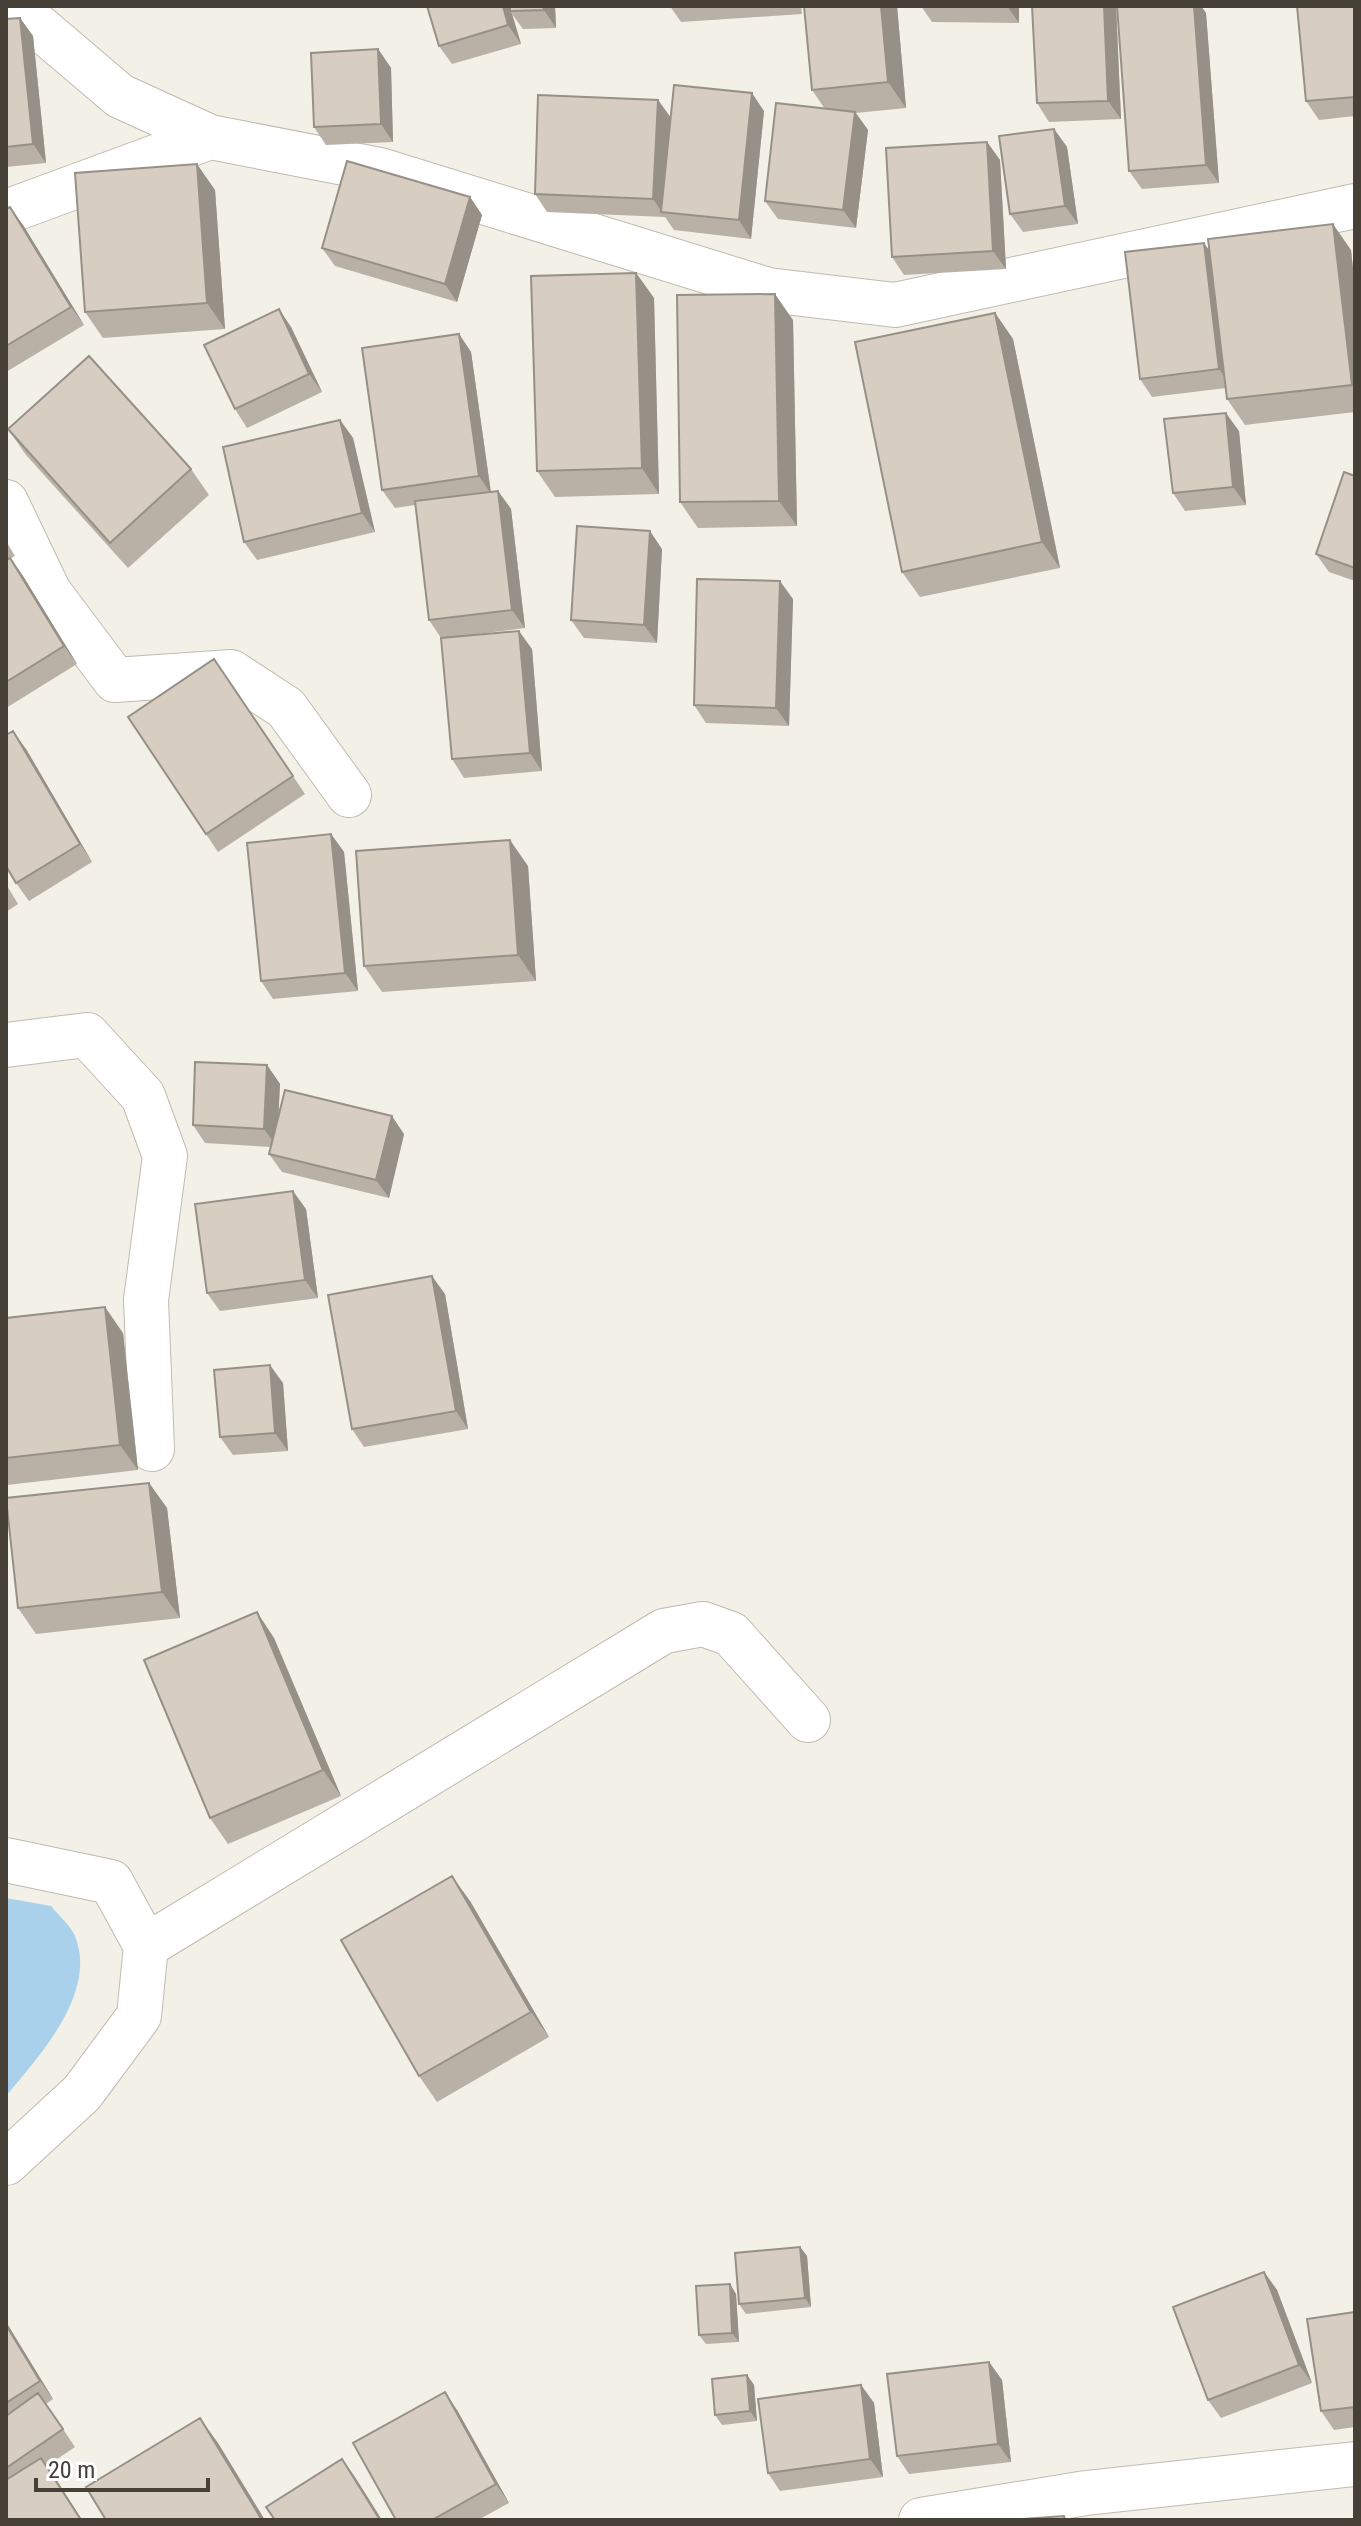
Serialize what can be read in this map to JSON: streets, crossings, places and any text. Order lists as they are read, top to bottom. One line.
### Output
{"scale_bar":"20 m"}
